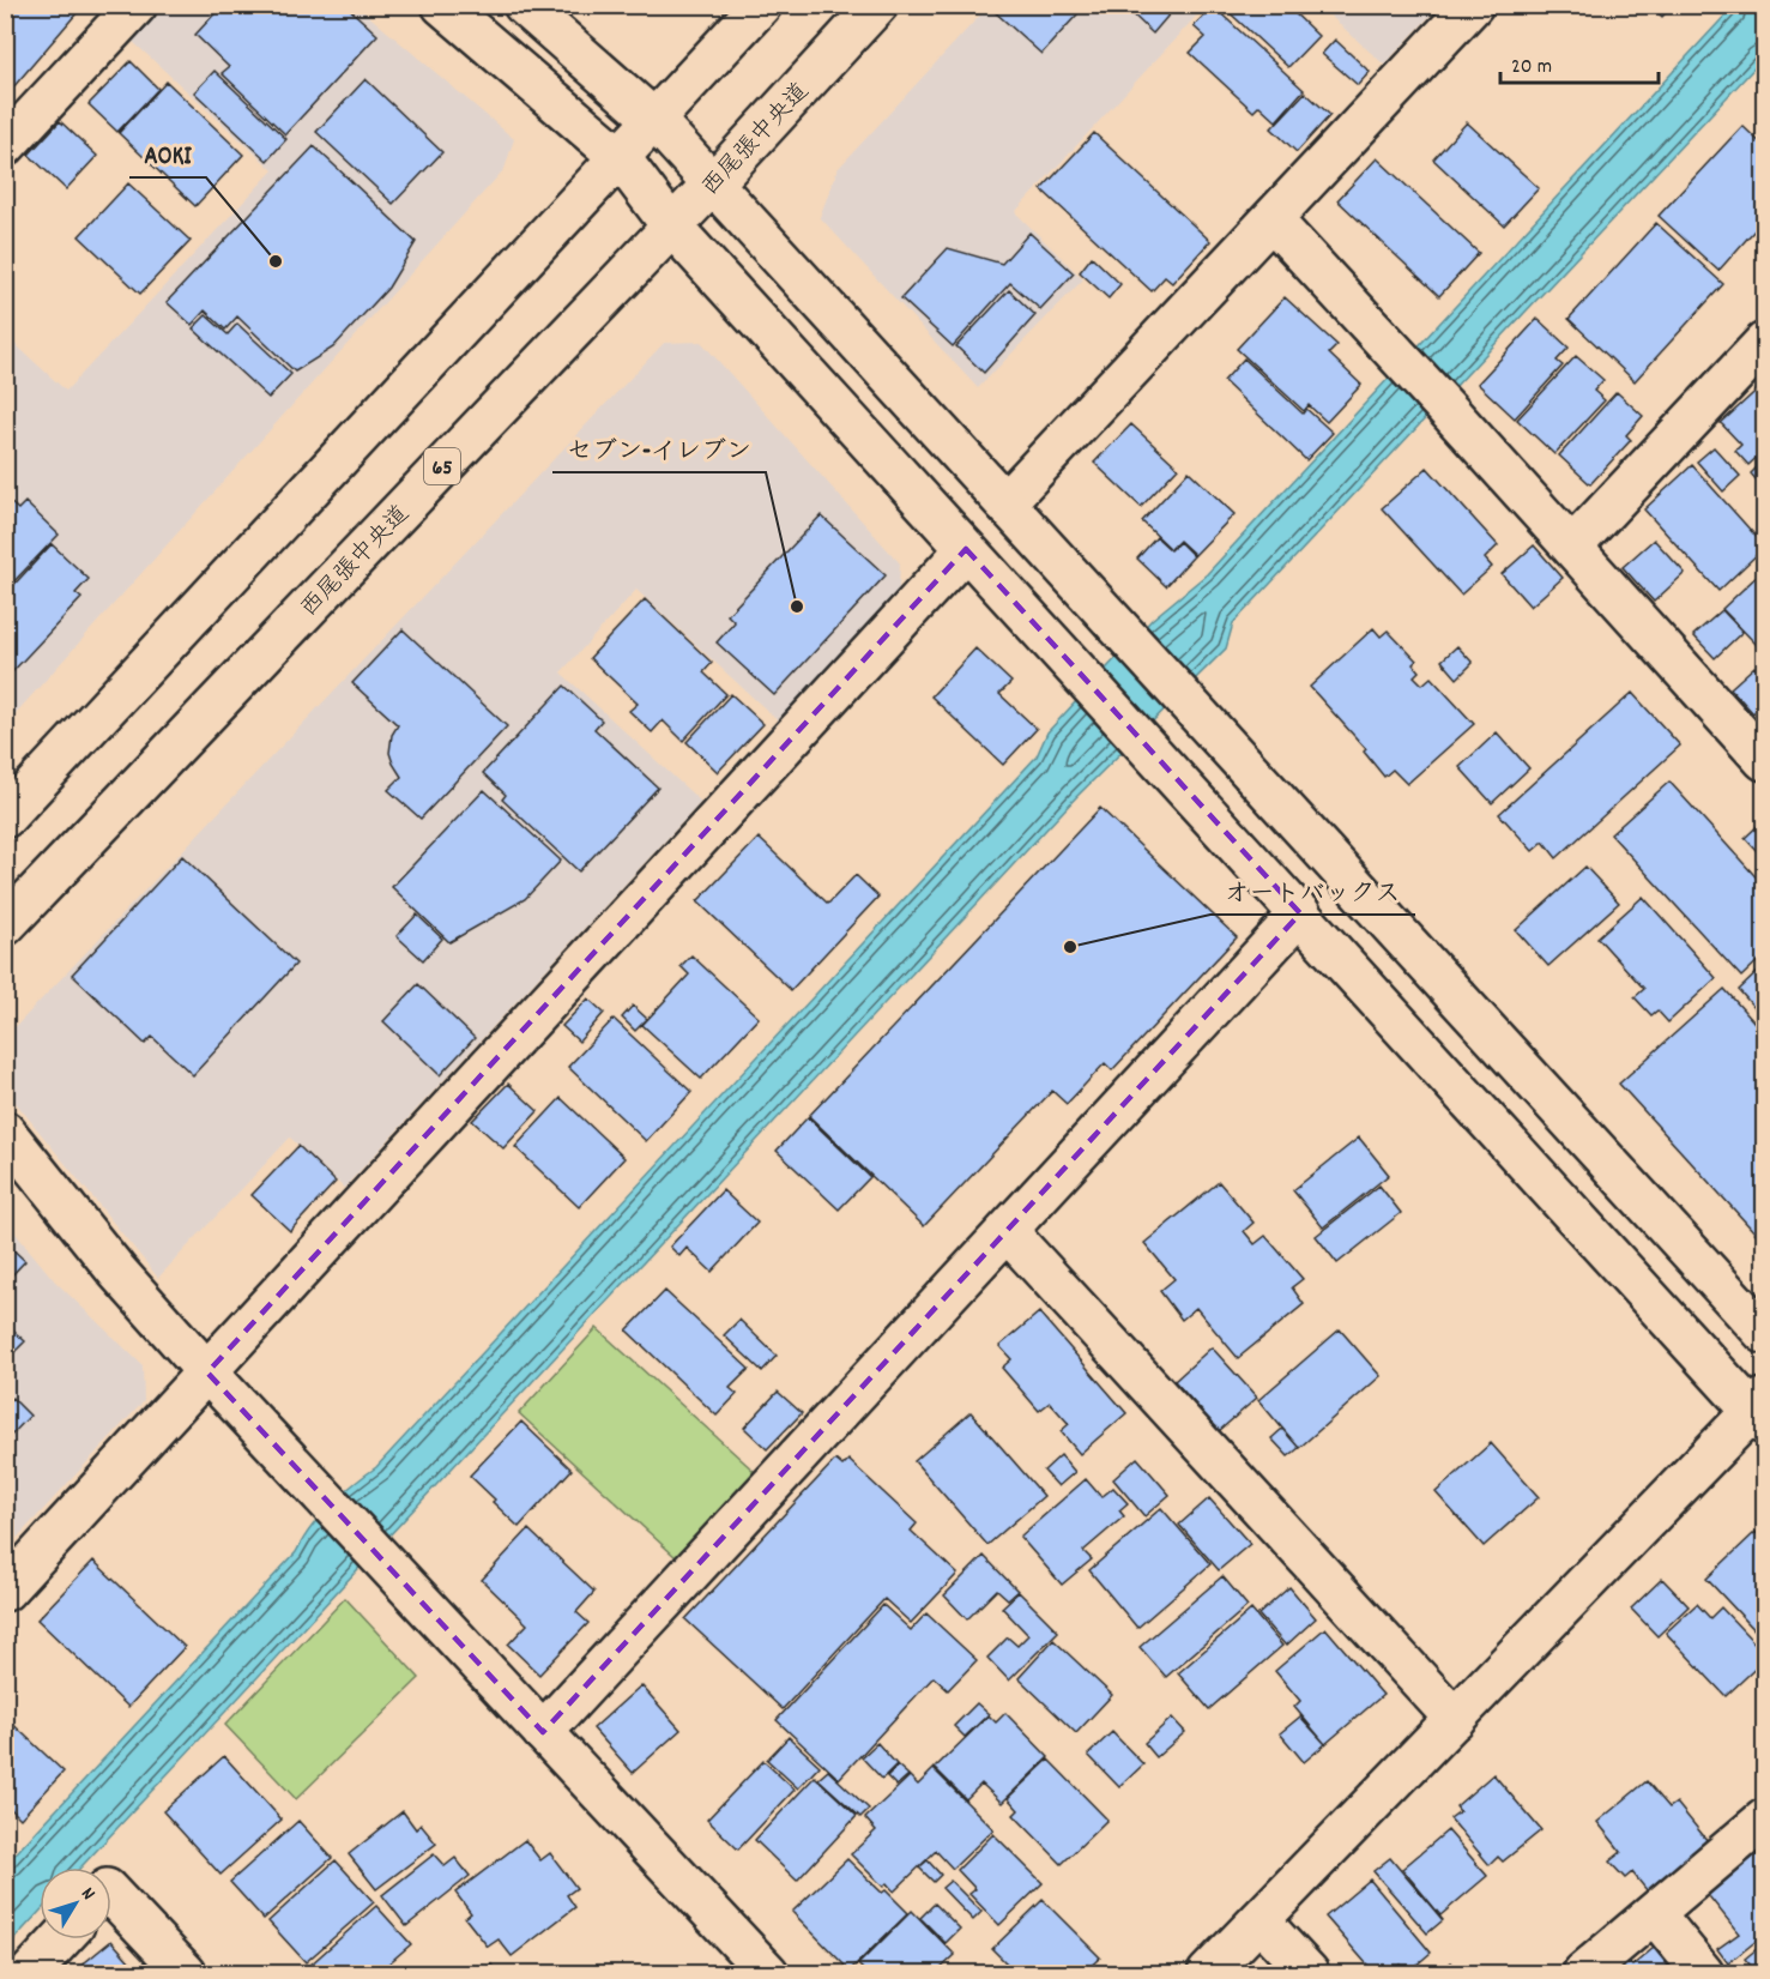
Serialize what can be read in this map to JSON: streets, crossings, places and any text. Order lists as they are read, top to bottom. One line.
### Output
{"streets":{"street":["西尾張中央道","65"]},"places":["AOKI","セブン-イレブン","オートバックス"],"scale_bar":"20 m","north":"top right"}
